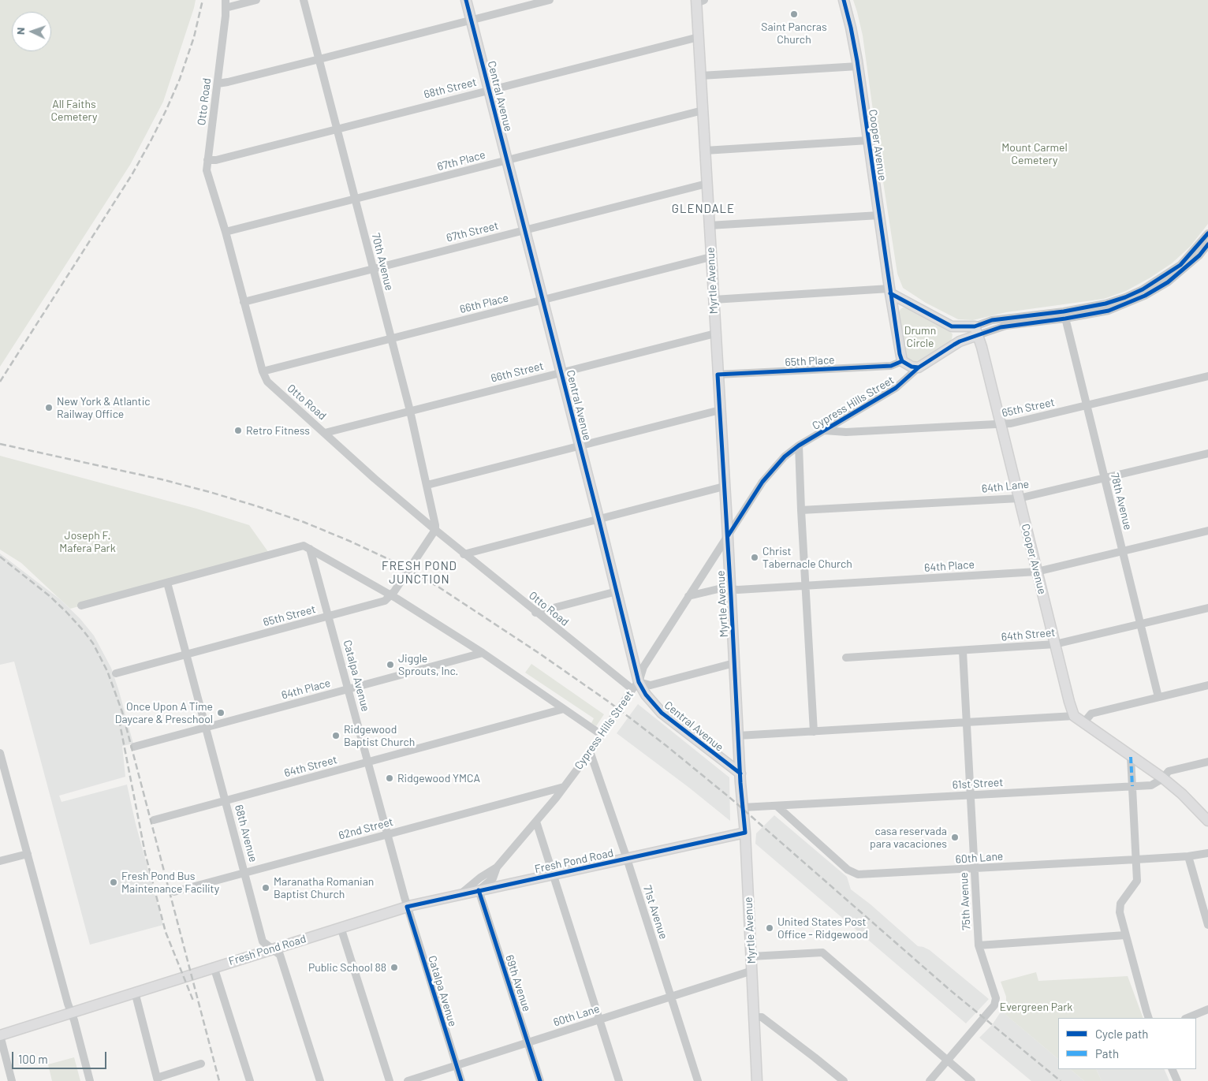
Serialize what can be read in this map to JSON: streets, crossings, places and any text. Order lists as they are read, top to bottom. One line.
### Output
{"streets":{"main road":["Central Avenue","Cooper Avenue","Myrtle Avenue","Cypress Hills Street","Fresh Pond Road"],"street":["68th Street","Otto Road","67th Place","67th Street","70th Avenue","66th Place","65th Place","66th Street","65th Street","64th Lane","78th Avenue","64th Place","64th Street","Catalpa Avenue","61st Street","62nd Street","68th Avenue","60th Lane","75th Avenue","71st Avenue","69th Avenue"]},"crossings":[["68th Street","Central Avenue"],["68th Street","Otto Road"],["68th Street","70th Avenue"],["68th Street","Myrtle Avenue"],["Central Avenue","Otto Road"],["Central Avenue","67th Place"],["Central Avenue","67th Street"],["Central Avenue","Myrtle Avenue"],["Central Avenue","66th Place"],["Central Avenue","66th Street"],["Central Avenue","Cypress Hills Street"],["Otto Road","67th Place"],["Otto Road","67th Street"],["Otto Road","70th Avenue"],["Otto Road","66th Place"],["Otto Road","66th Street"],["Otto Road","Cypress Hills Street"],["Otto Road","65th Street"],["Cooper Avenue","65th Place"],["Cooper Avenue","Cypress Hills Street"],["Cooper Avenue","65th Street"],["Cooper Avenue","64th Lane"],["Cooper Avenue","64th Place"],["Cooper Avenue","64th Street"],["67th Place","70th Avenue"],["67th Place","Myrtle Avenue"],["67th Street","70th Avenue"],["67th Street","Myrtle Avenue"],["70th Avenue","66th Place"],["70th Avenue","66th Street"],["70th Avenue","65th Street"],["Myrtle Avenue","66th Place"],["Myrtle Avenue","65th Place"],["Myrtle Avenue","66th Street"],["Myrtle Avenue","Cypress Hills Street"],["Myrtle Avenue","64th Place"],["Myrtle Avenue","61st Street"],["Myrtle Avenue","60th Lane"],["Myrtle Avenue","Fresh Pond Road"],["Cypress Hills Street","65th Street"],["Cypress Hills Street","78th Avenue"],["Cypress Hills Street","64th Place"],["Cypress Hills Street","62nd Street"],["Cypress Hills Street","Fresh Pond Road"],["Cypress Hills Street","71st Avenue"],["Cypress Hills Street","69th Avenue"],["65th Street","78th Avenue"],["65th Street","Catalpa Avenue"],["65th Street","68th Avenue"],["64th Lane","78th Avenue"],["78th Avenue","64th Place"],["78th Avenue","64th Street"],["64th Place","Catalpa Avenue"],["64th Place","68th Avenue"],["64th Street","Catalpa Avenue"],["64th Street","68th Avenue"],["64th Street","75th Avenue"],["Catalpa Avenue","62nd Street"],["Catalpa Avenue","60th Lane"],["Catalpa Avenue","Fresh Pond Road"],["61st Street","60th Lane"],["61st Street","75th Avenue"],["62nd Street","68th Avenue"],["68th Avenue","Fresh Pond Road"],["60th Lane","75th Avenue"],["60th Lane","71st Avenue"],["60th Lane","69th Avenue"],["Fresh Pond Road","71st Avenue"],["Fresh Pond Road","69th Avenue"]],"districts":["GLENDALE","FRESH POND JUNCTION"],"parks":["All Faiths Cemetery","Mount Carmel Cemetery","Drumn Circle","Joseph F. Mafera Park","Evergreen Park"],"places":["Saint Pancras Church","New York & Atlantic Railway Office","Retro Fitness","Christ Tabernacle Church","Jiggle Sprouts, Inc.","Once Upon A Time Daycare & Preschool","Ridgewood Baptist Church","Ridgewood YMCA","casa reservada para vacaciones","Fresh Pond Bus Maintenance Facility","Maranatha Romanian Baptist Church","United States Post Office - Ridgewood","Public School 88"],"legend":["Cycle path","Path"],"scale_bar":"100 m","north":"left"}
